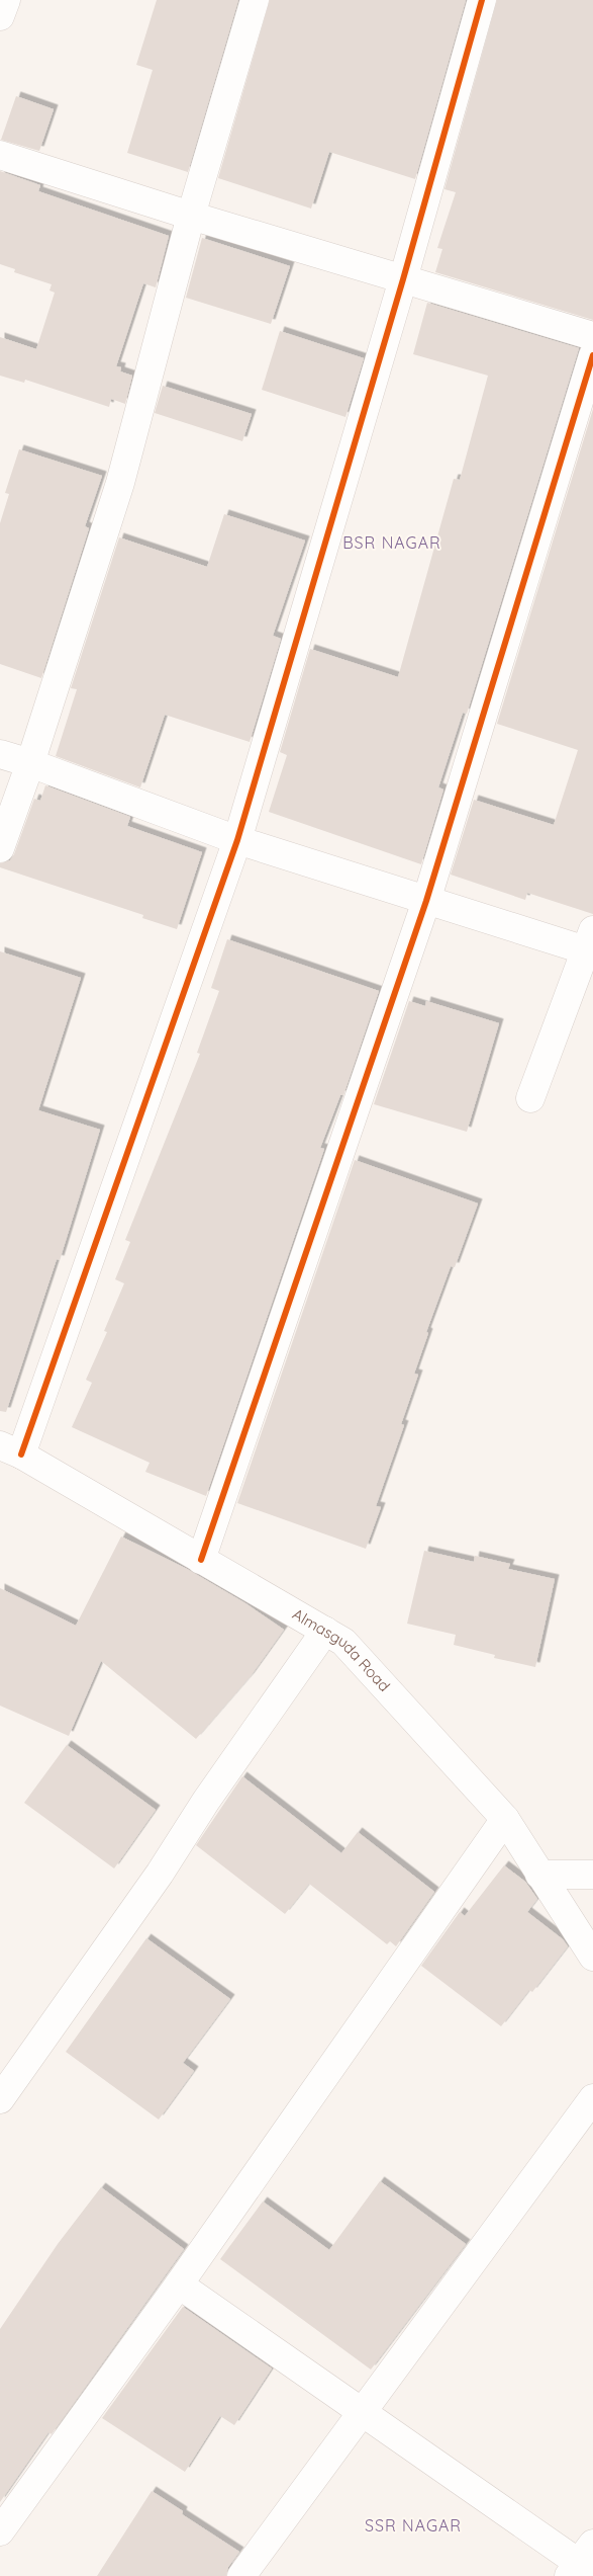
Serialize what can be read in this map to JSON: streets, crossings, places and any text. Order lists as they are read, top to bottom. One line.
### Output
{"streets":{"street":["Almasguda Road"]},"districts":["BSR NAGAR","SSR NAGAR"]}
